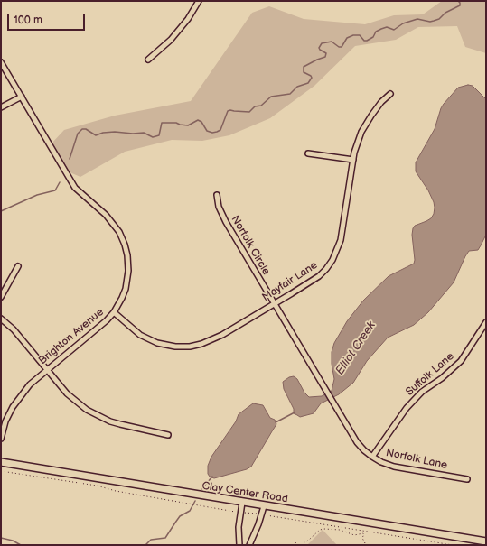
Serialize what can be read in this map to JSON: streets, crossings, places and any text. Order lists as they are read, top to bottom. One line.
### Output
{"streets":{"street":["Norfolk Circle","Mayfair Lane","Brighton Avenue","Suffolk Lane","Norfolk Lane","Clay Center Road"]},"crossings":[["Norfolk Circle","Mayfair Lane"],["Norfolk Circle","Norfolk Lane"],["Mayfair Lane","Brighton Avenue"],["Mayfair Lane","Norfolk Lane"],["Suffolk Lane","Norfolk Lane"]],"water":["Elliot Creek"],"scale_bar":"100 m"}
